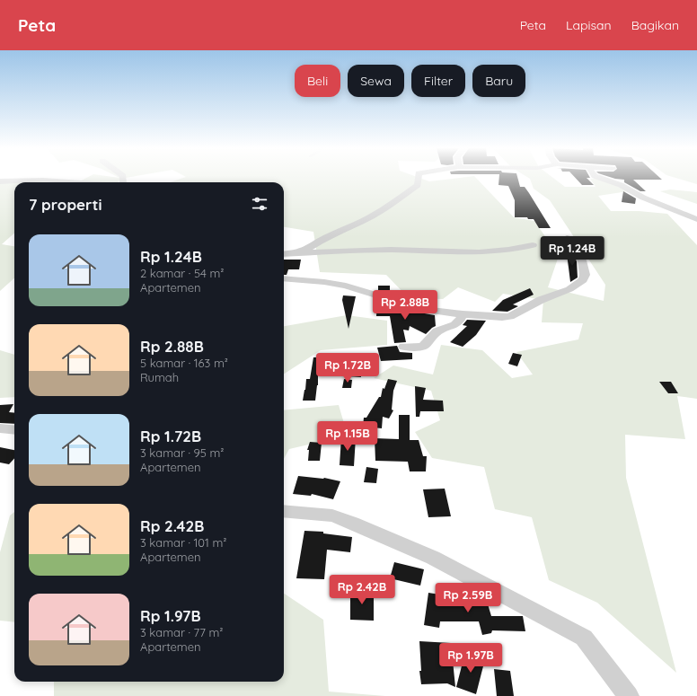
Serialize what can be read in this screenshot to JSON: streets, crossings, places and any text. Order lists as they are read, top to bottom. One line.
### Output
{"page":{"header":"Peta","nav":["Peta","Lapisan","Bagikan"],"chip":["Beli","Sewa","Filter","Baru"],"heading":"7 properti","list":[{"name":"Rp 1.24B","note":"2 kamar · 54 m² · Apartemen"},{"name":"Rp 2.88B","note":"5 kamar · 163 m² · Rumah"},{"name":"Rp 1.72B","note":"3 kamar · 95 m² · Apartemen"},{"name":"Rp 2.42B","note":"3 kamar · 101 m² · Apartemen"},{"name":"Rp 1.97B","note":"3 kamar · 77 m² · Apartemen"}],"price":["Rp 1.24B","Rp 2.88B","Rp 1.72B","Rp 1.15B","Rp 2.42B","Rp 2.59B","Rp 1.97B"]}}
